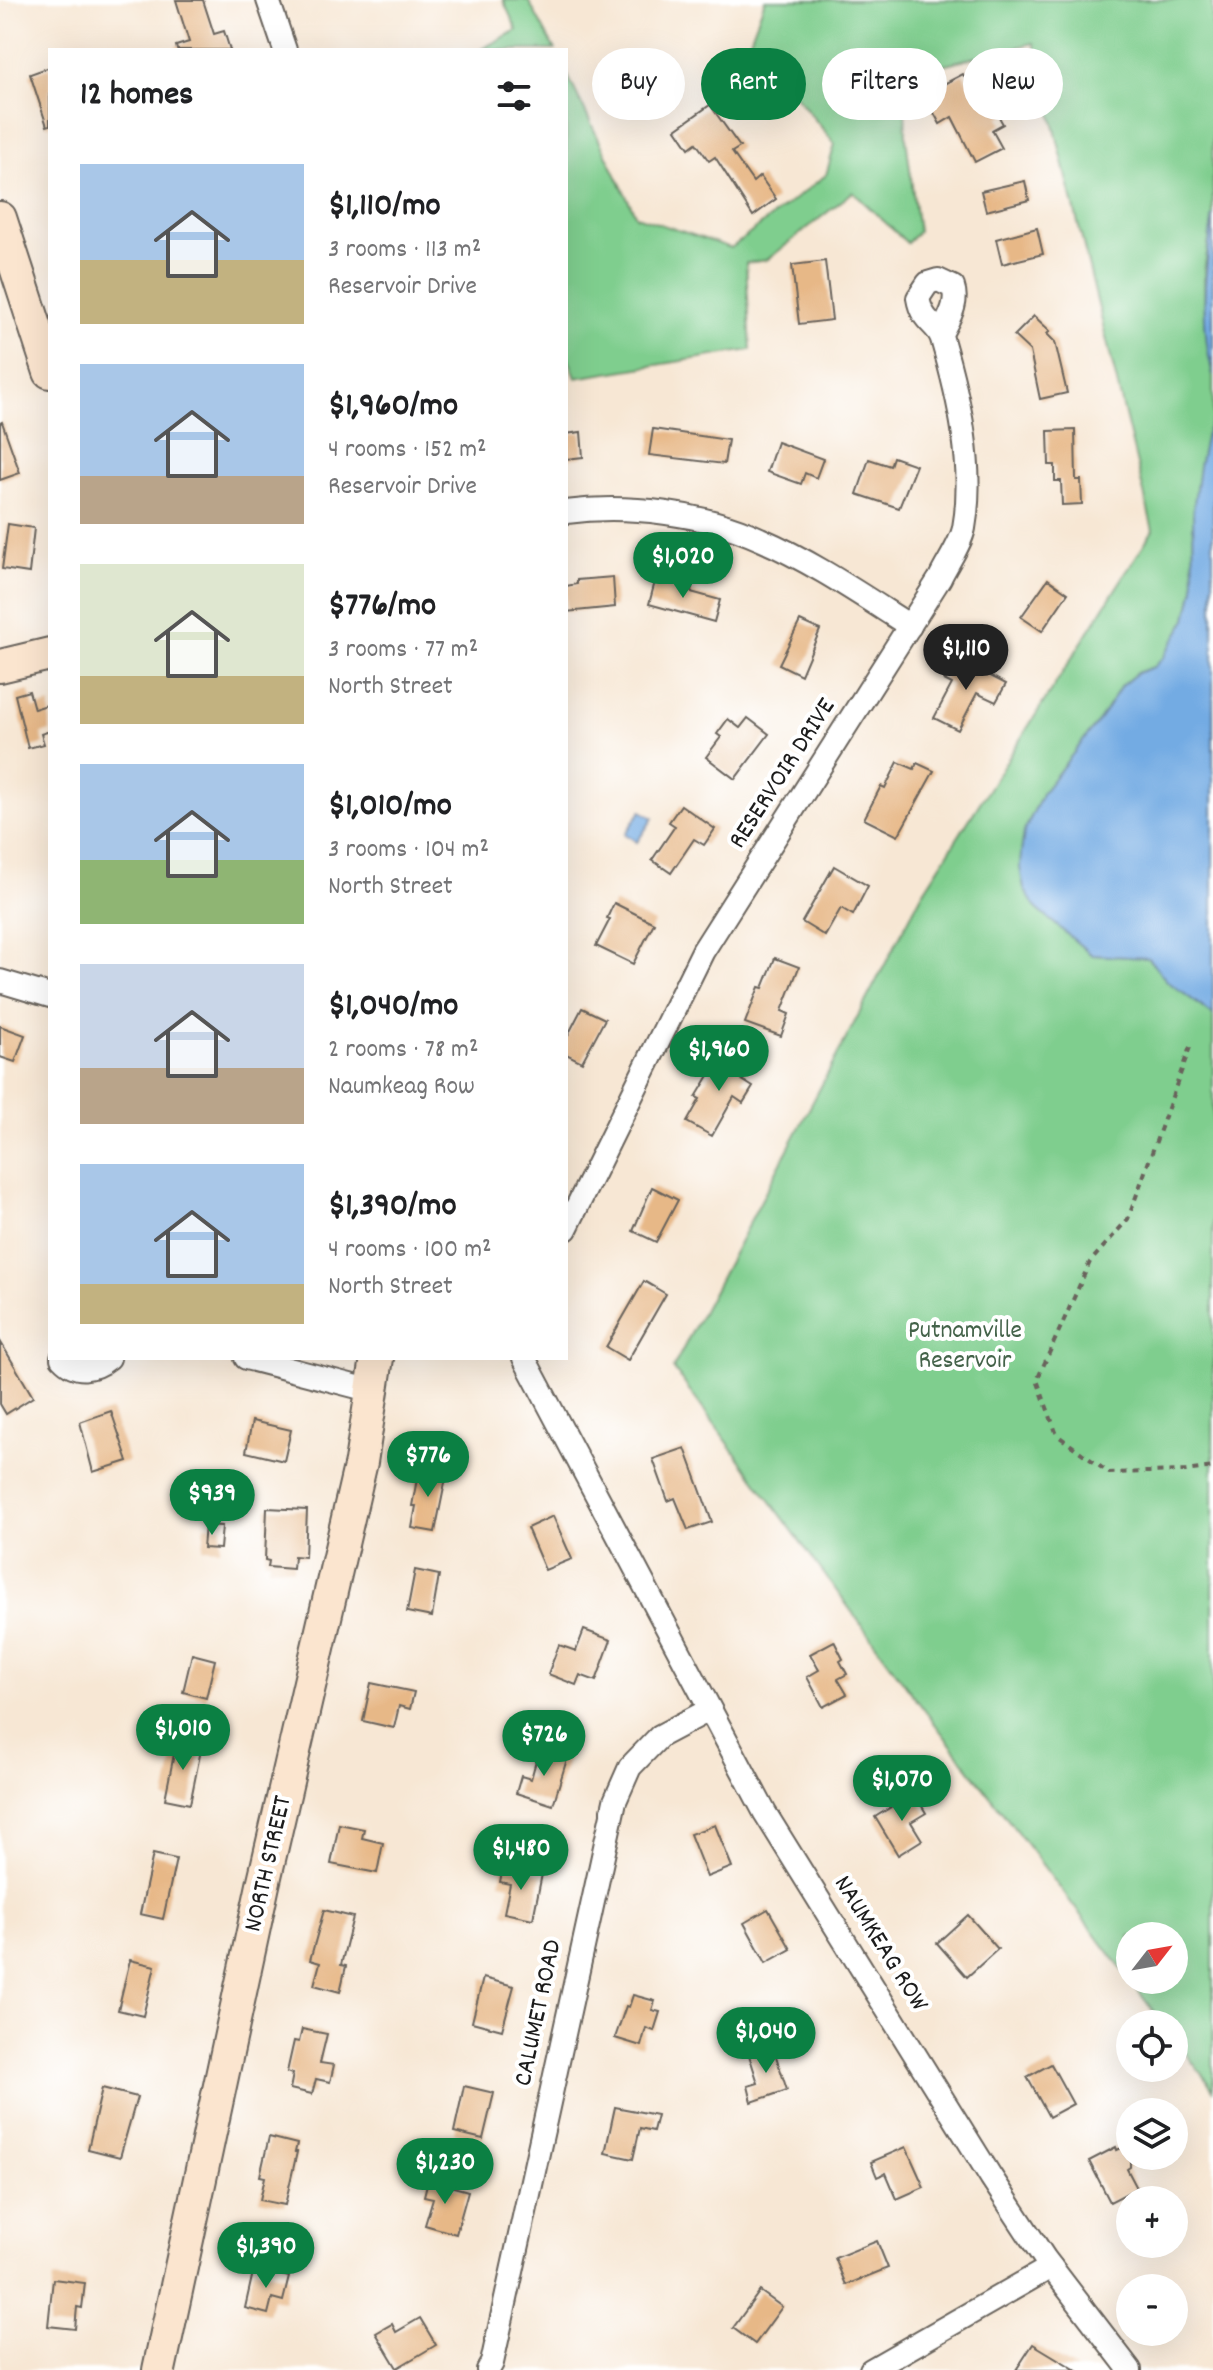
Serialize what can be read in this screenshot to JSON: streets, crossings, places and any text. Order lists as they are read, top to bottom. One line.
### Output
{"streets":{"street":["RESERVOIR DRIVE","NORTH STREET","NAUMKEAG ROW","CALUMET ROAD"]},"crossings":[["NAUMKEAG ROW","CALUMET ROAD"]],"parks":["Putnamville Reservoir"],"north":"top right","page":{"chip":["Buy","Rent","Filters","New"],"heading":"12 homes","list":[{"name":"$1,110/mo","note":"3 rooms · 113 m² · Reservoir Drive"},{"name":"$1,960/mo","note":"4 rooms · 152 m² · Reservoir Drive"},{"name":"$776/mo","note":"3 rooms · 77 m² · North Street"},{"name":"$1,010/mo","note":"3 rooms · 104 m² · North Street"},{"name":"$1,040/mo","note":"2 rooms · 78 m² · Naumkeag Row"},{"name":"$1,390/mo","note":"4 rooms · 100 m² · North Street"}],"price":["$1,020","$1,110","$1,960","$776","$939","$1,010","$726","$1,070","$1,480","$1,040","$1,230","$1,390"],"map_buttons":["+","−"]}}
